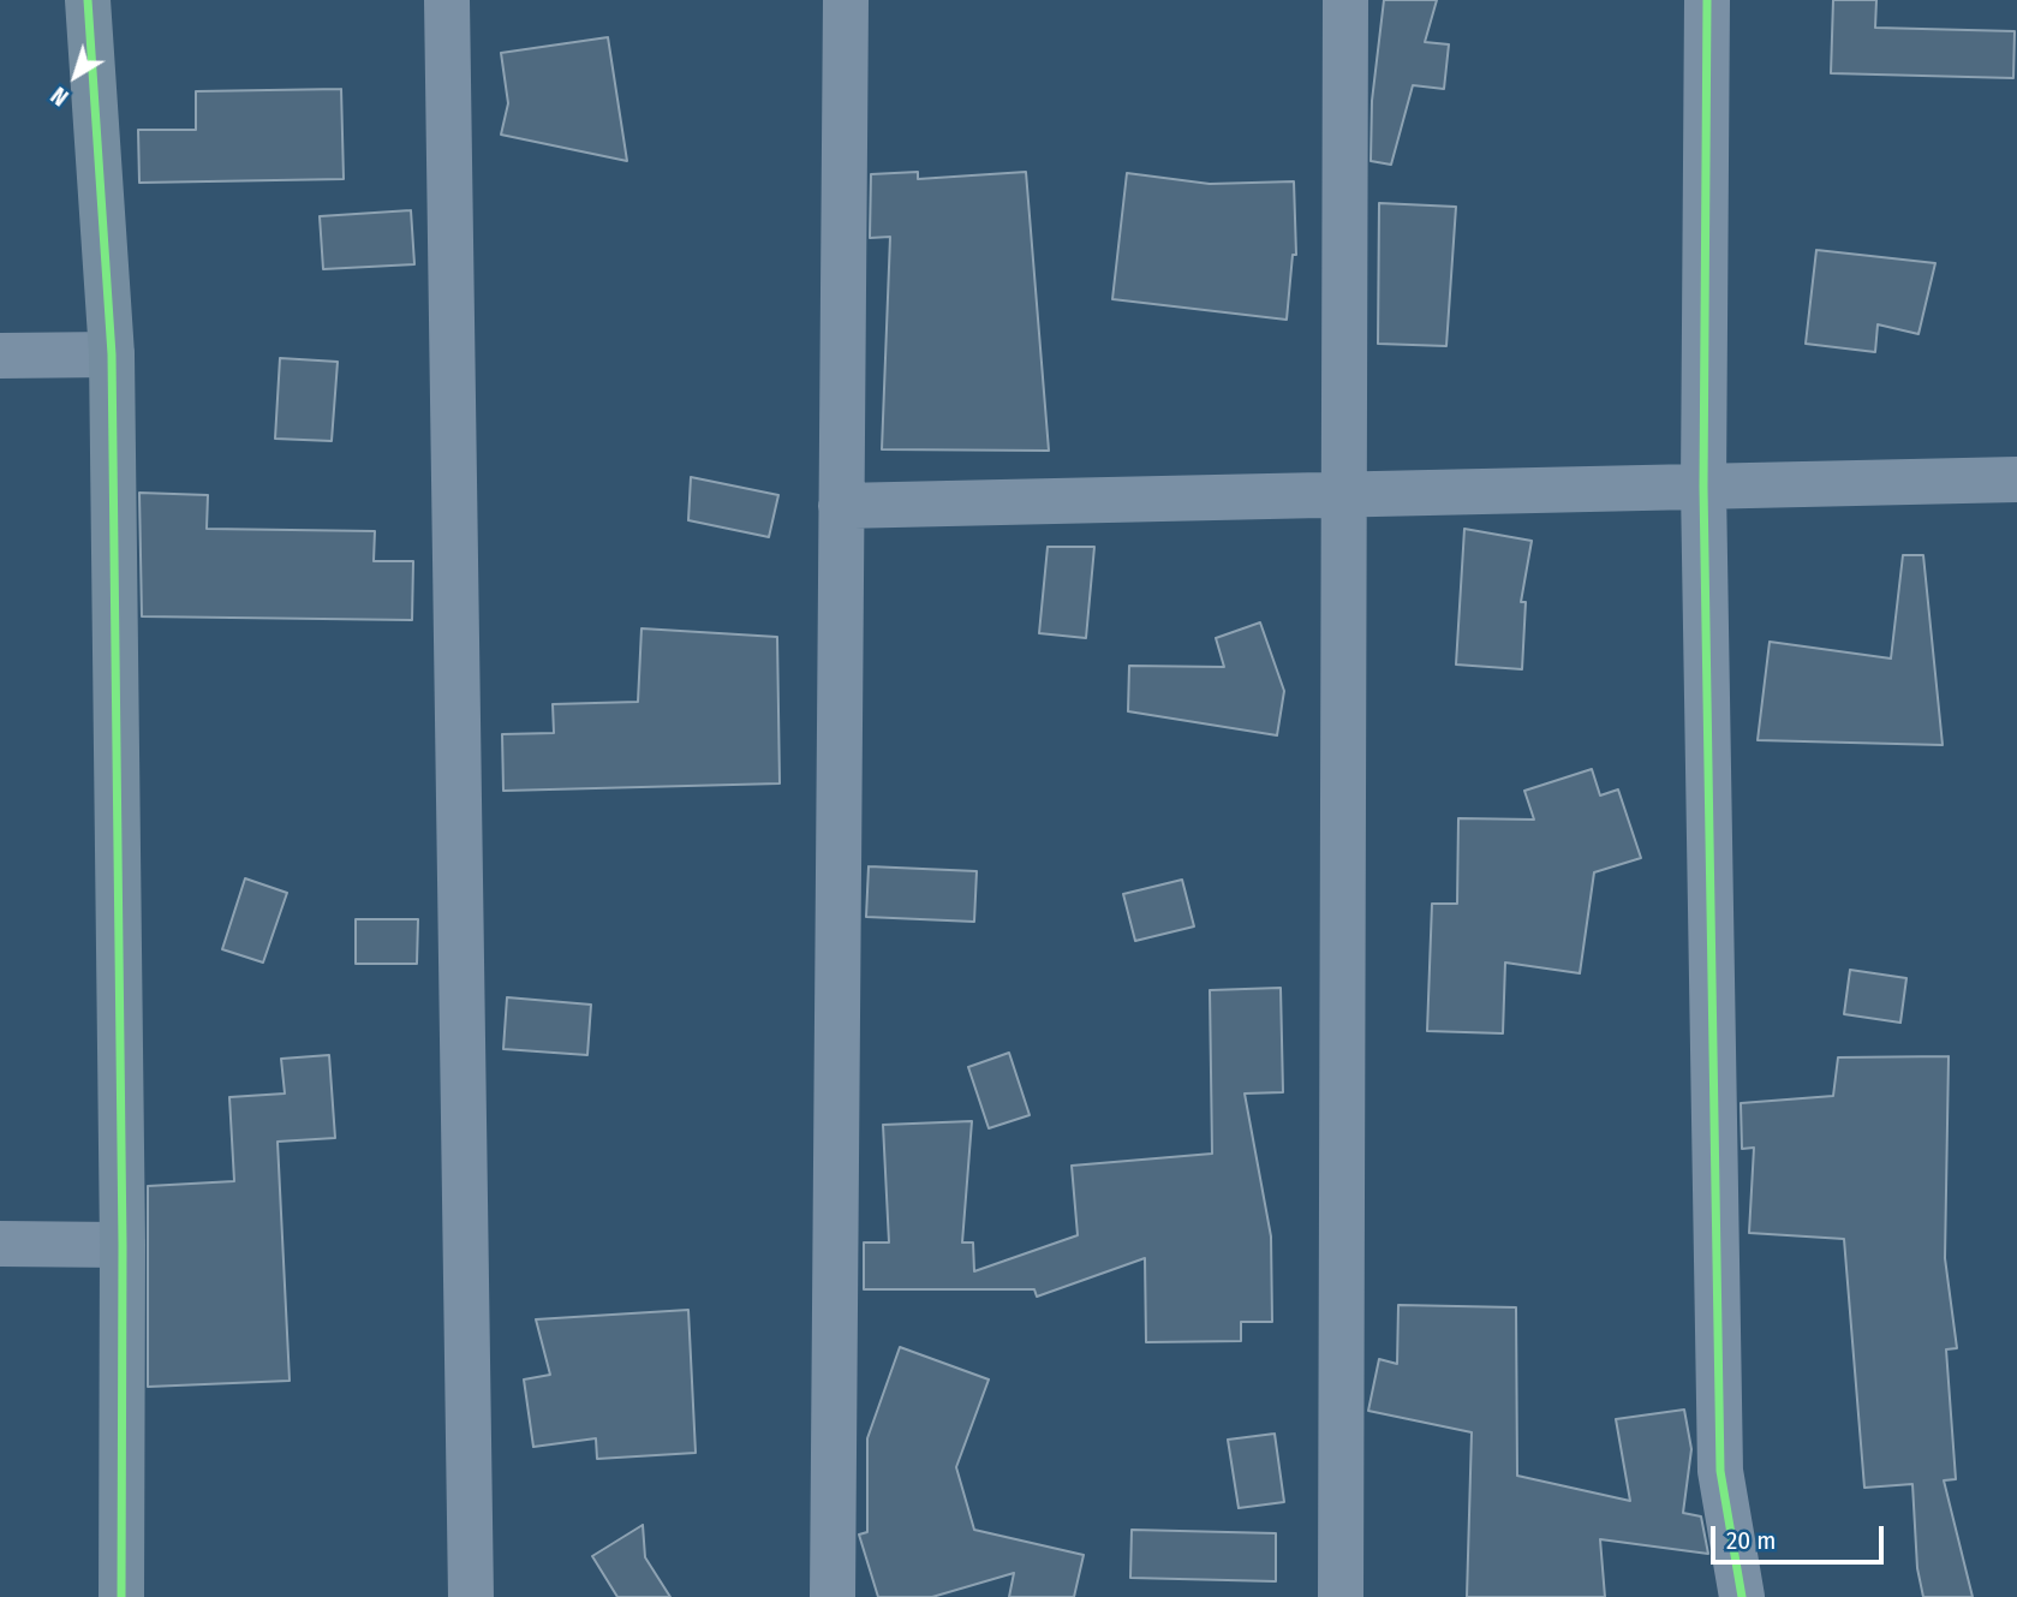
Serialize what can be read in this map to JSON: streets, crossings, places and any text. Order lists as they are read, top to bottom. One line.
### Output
{"scale_bar":"20 m","north":"bottom left"}
